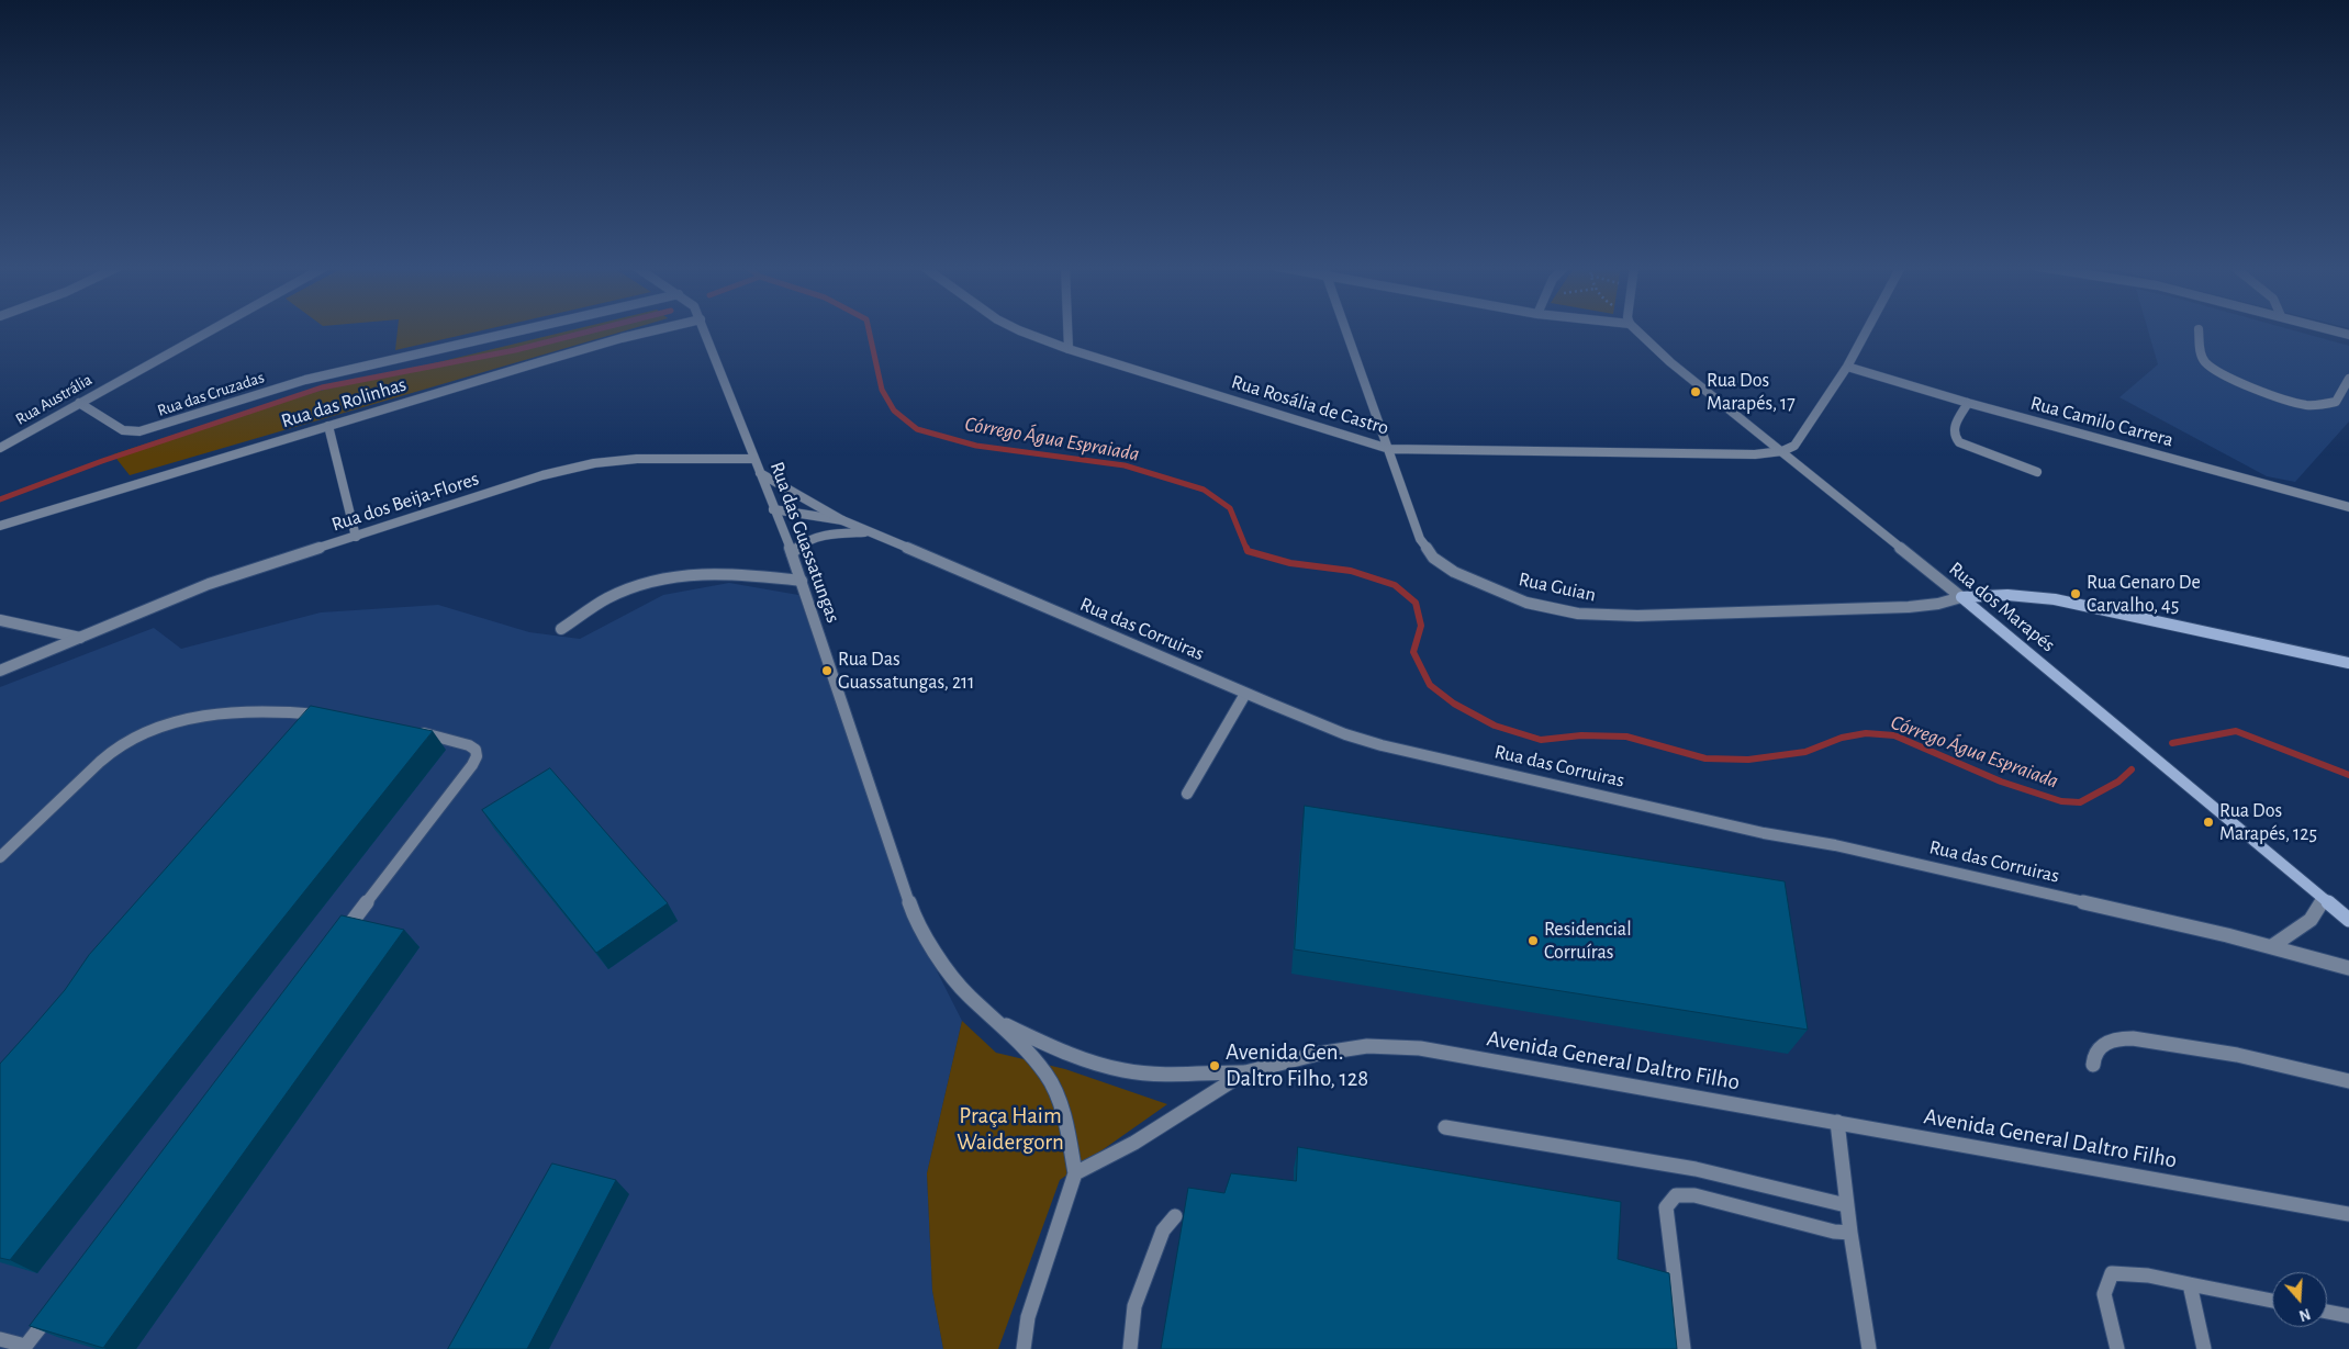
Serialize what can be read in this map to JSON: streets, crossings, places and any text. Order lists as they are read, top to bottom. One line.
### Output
{"streets":{"main road":["Rua dos Marapés"],"street":["Rua das Cruzadas","Rua Austrália","Rua das Rolinhas","Rua Rosália de Castro","Rua Camilo Carrera","Rua dos Beija-Flores","Rua das Guassatungas","Rua Guian","Rua das Corruiras","Avenida General Daltro Filho"]},"crossings":[["Rua das Cruzadas","Rua Austrália"],["Rua Rosália de Castro","Rua Guian"],["Rua Rosália de Castro","Rua dos Marapés"],["Rua dos Beija-Flores","Rua das Guassatungas"],["Rua das Guassatungas","Rua das Corruiras"],["Rua Guian","Rua dos Marapés"]],"water":["Córrego Água Espraiada"],"parks":["Praça Haim Waidergorn"],"places":["Rua Dos Marapés, 17","Rua Genaro De Carvalho, 45","Rua Das Guassatungas, 211","Rua Dos Marapés, 125","Residencial Corruíras","Avenida Gen. Daltro Filho, 128"],"north":"bottom"}
